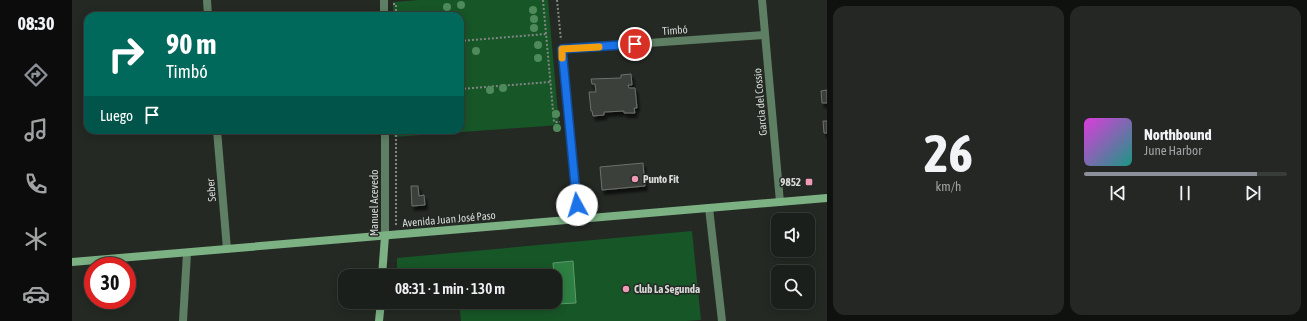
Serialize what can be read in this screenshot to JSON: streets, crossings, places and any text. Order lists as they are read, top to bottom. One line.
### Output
{"streets":{"main road":["Manuel Acevedo","Avenida Juan José Paso"],"street":["Timbó","García del Cossio","Seber"]},"crossings":[["Timbó","García del Cossio"],["García del Cossio","Avenida Juan José Paso"],["Seber","Avenida Juan José Paso"],["Manuel Acevedo","Avenida Juan José Paso"]],"places":{"other":["Punto Fit","Club La Segunda"],"transit":["9852"]},"page":{"tabs":"08:30","tile":["26","km/h"],"turn":["90 m","Timbó"],"then":"Luego","song":["Northbound","June Harbor"],"limit":"30","trip":"08:31 · 1 min · 130 m"}}
